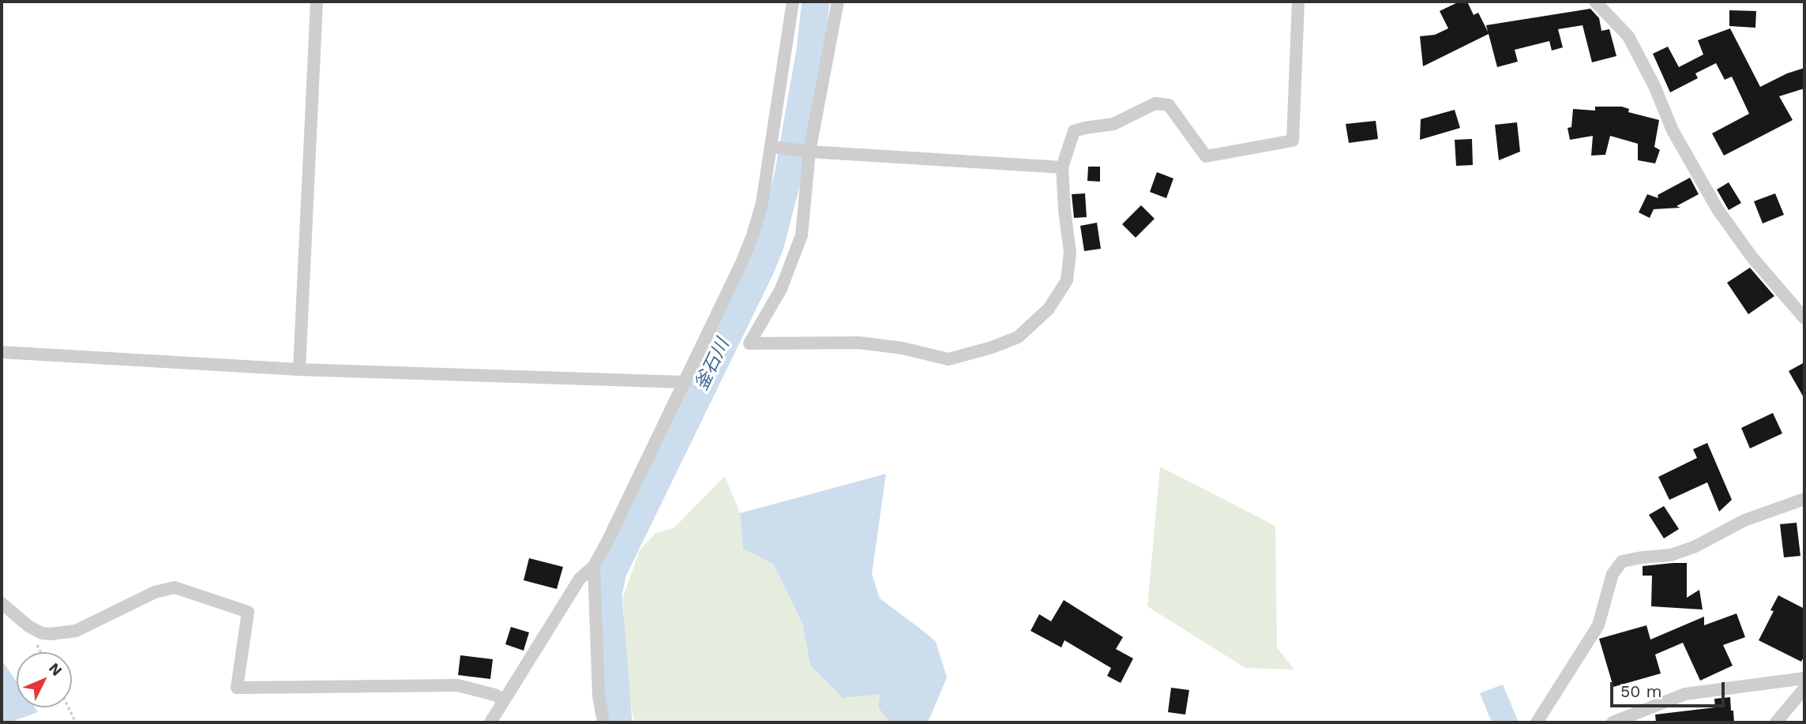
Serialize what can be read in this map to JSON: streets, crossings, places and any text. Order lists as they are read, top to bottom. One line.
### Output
{"water":["釜石川"],"scale_bar":"50 m","north":"top right"}
